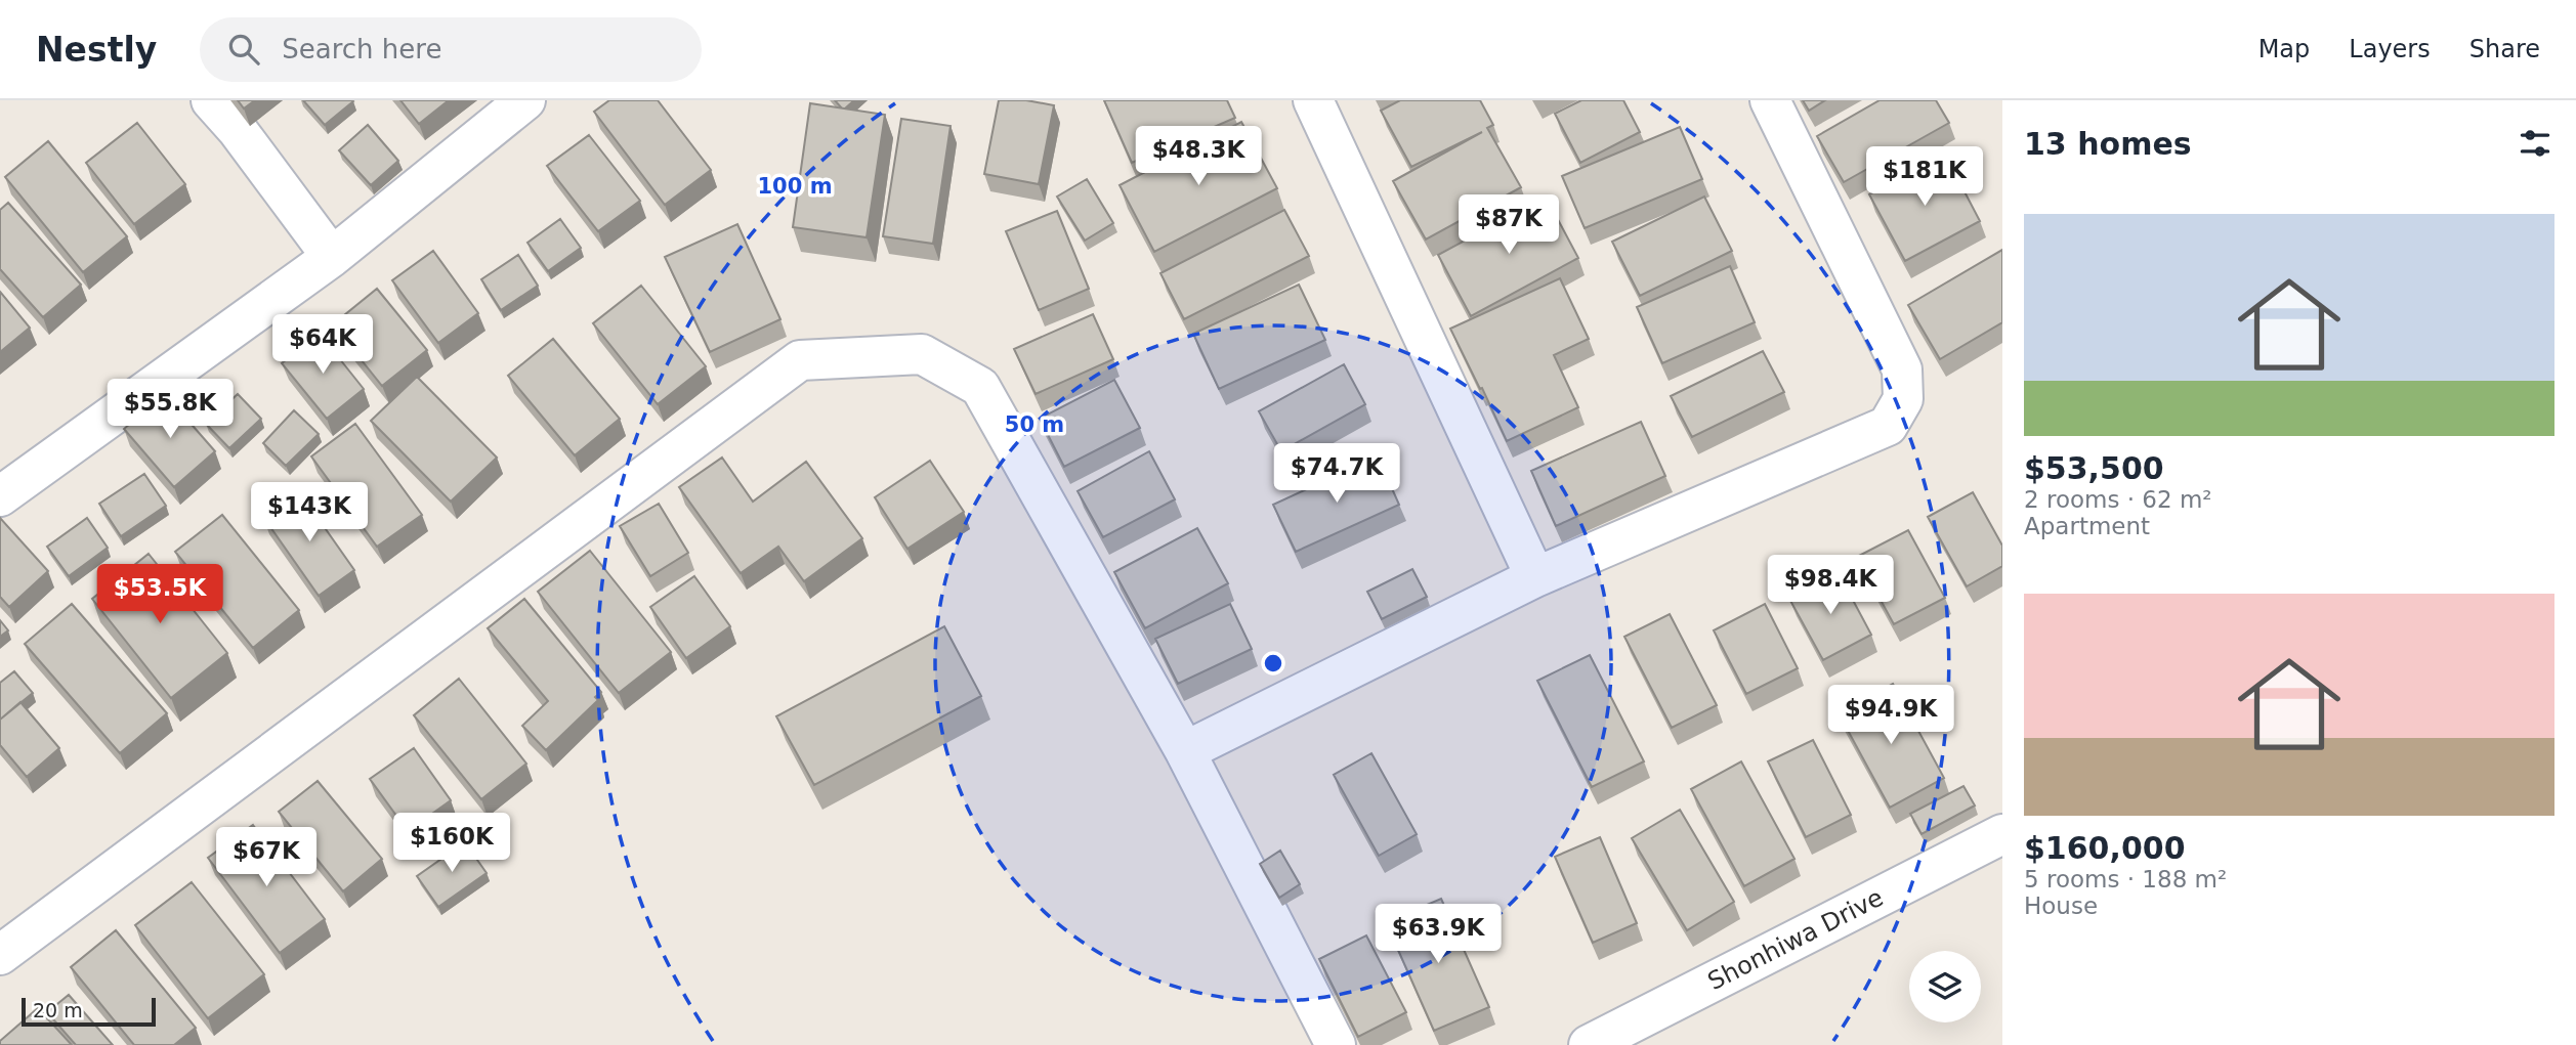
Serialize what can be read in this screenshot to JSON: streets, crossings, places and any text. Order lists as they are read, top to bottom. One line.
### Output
{"streets":{"street":["Shonhiwa Drive"]},"scale_bar":"20 m","page":{"header":"Nestly","search":"Search here","nav":["Map","Layers","Share"],"heading":"13 homes","price":["$48.3K","$181K","$87K","$64K","$55.8K","$74.7K","$143K","$98.4K","$53.5K","$94.9K","$160K","$67K","$63.9K"],"list":[{"name":"$53,500","note":"2 rooms · 62 m² · Apartment"},{"name":"$160,000","note":"5 rooms · 188 m² · House"}],"scale":"20 m"},"rings":["100 m","50 m"]}
